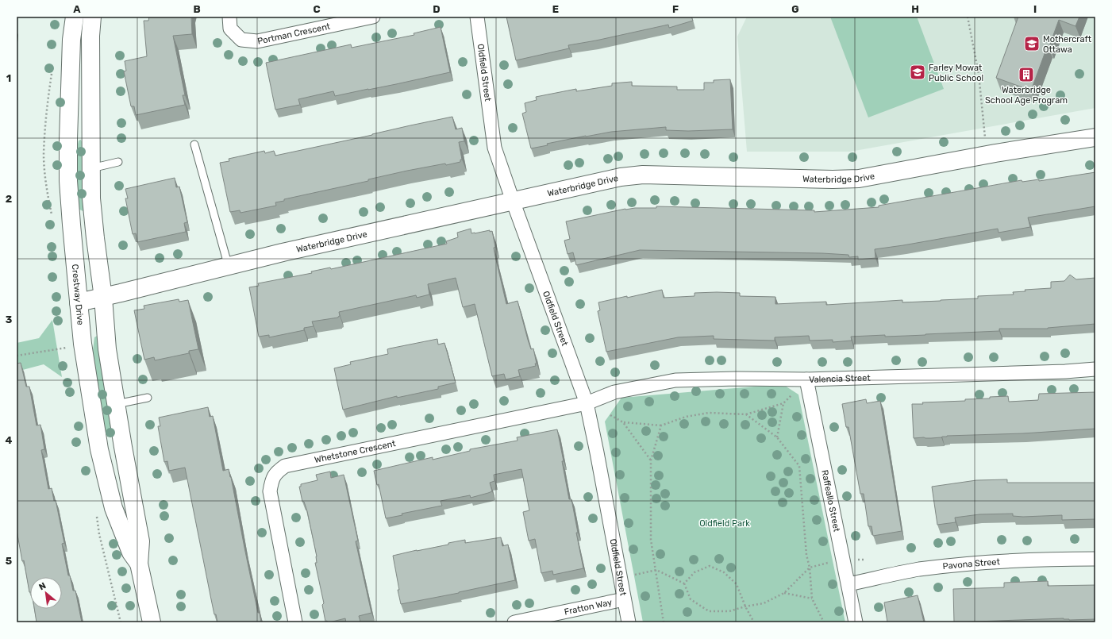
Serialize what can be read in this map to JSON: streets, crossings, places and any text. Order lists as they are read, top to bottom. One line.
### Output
{"streets":{"street":["Portman Crescent","Oldfield Street","Waterbridge Drive","Crestway Drive","Valencia Street","Whetstone Crescent","Raffeallo Street","Pavona Street","Fratton Way"]},"crossings":[["Oldfield Street","Waterbridge Drive"],["Oldfield Street","Valencia Street"],["Oldfield Street","Whetstone Crescent"],["Oldfield Street","Fratton Way"],["Waterbridge Drive","Crestway Drive"],["Valencia Street","Whetstone Crescent"],["Valencia Street","Raffeallo Street"],["Raffeallo Street","Pavona Street"]],"parks":["Oldfield Park"],"places":{"school or university":["Mothercraft Ottawa","Farley Mowat Public School"],"building":["Waterbridge School Age Program"]},"north":"top left","grid":{"columns":["A","B","C","D","E","F","G","H","I"],"rows":["1","2","3","4","5"]}}
